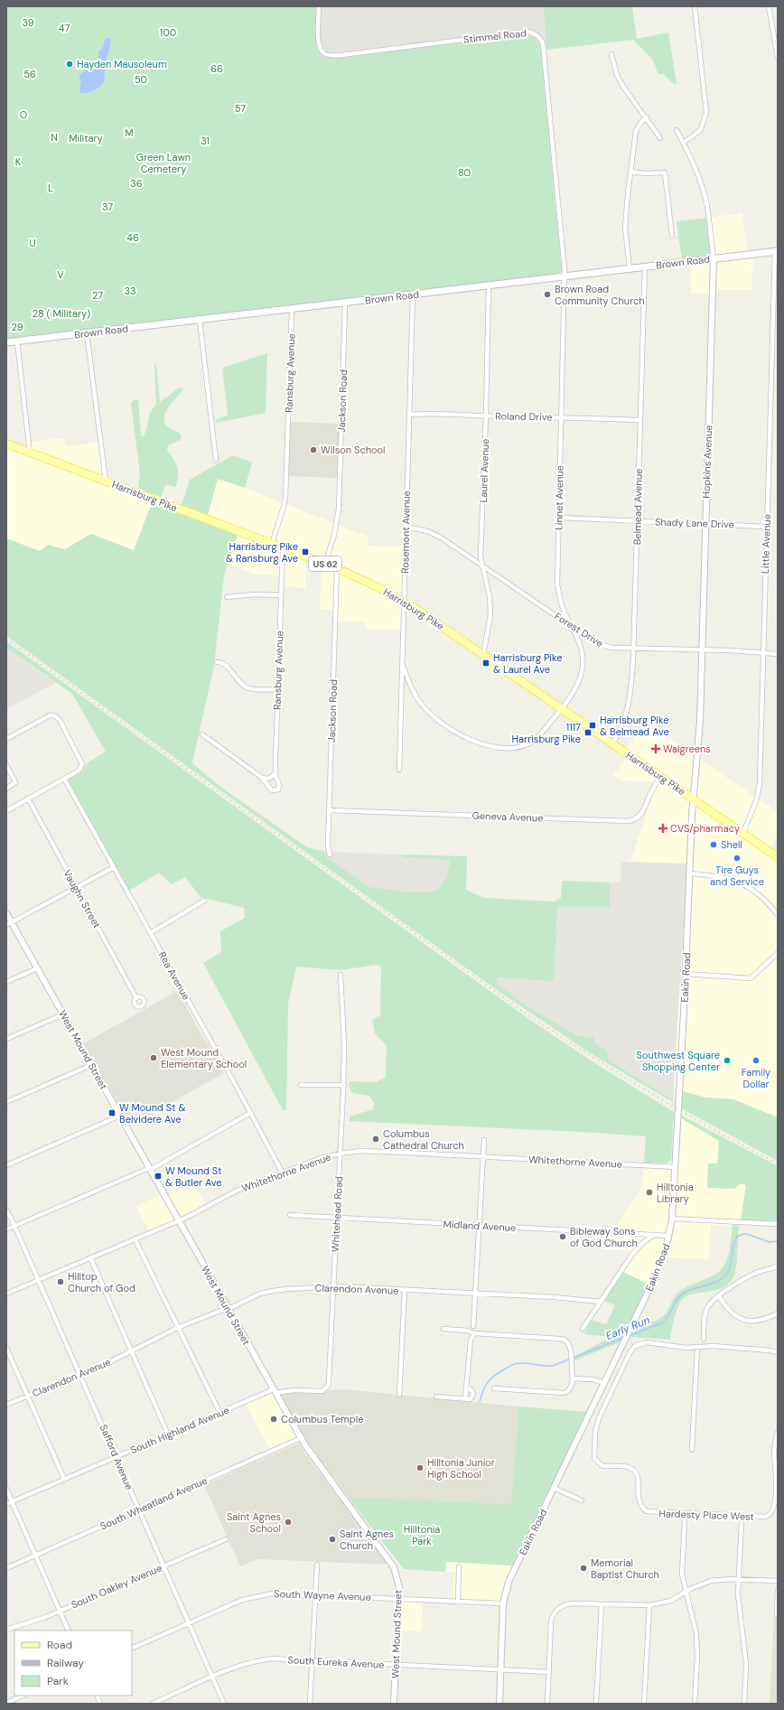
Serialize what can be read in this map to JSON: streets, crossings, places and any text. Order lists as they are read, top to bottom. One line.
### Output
{"streets":{"main road":["Brown Road","Harrisburg Pike","US 62"],"street":["Stimmel Road","Ransburg Avenue","Jackson Road","Roland Drive","Hopkins Avenue","Laurel Avenue","Linnet Avenue","Belmead Avenue","Shady Lane Drive","Rosemont Avenue","Little Avenue","Forest Drive","Geneva Avenue","Vaughn Street","Rea Avenue","Eakin Road","West Mound Street","Whitethorne Avenue","Whitehead Road","Midland Avenue","Clarendon Avenue","South Highland Avenue","Safford Avenue","South Wheatland Avenue","Hardesty Place West","South Oakley Avenue","South Wayne Avenue","South Eureka Avenue"]},"crossings":[["Stimmel Road","Brown Road"],["Stimmel Road","Linnet Avenue"],["Brown Road","Ransburg Avenue"],["Brown Road","Jackson Road"],["Brown Road","Hopkins Avenue"],["Brown Road","Laurel Avenue"],["Brown Road","Linnet Avenue"],["Brown Road","Belmead Avenue"],["Brown Road","Rosemont Avenue"],["Brown Road","Little Avenue"],["Ransburg Avenue","Harrisburg Pike"],["Jackson Road","Harrisburg Pike"],["Jackson Road","Geneva Avenue"],["Roland Drive","Laurel Avenue"],["Roland Drive","Linnet Avenue"],["Roland Drive","Belmead Avenue"],["Roland Drive","Rosemont Avenue"],["Hopkins Avenue","Harrisburg Pike"],["Hopkins Avenue","Shady Lane Drive"],["Hopkins Avenue","Forest Drive"],["Hopkins Avenue","Eakin Road"],["Laurel Avenue","Harrisburg Pike"],["Laurel Avenue","Forest Drive"],["Harrisburg Pike","Linnet Avenue"],["Harrisburg Pike","Belmead Avenue"],["Harrisburg Pike","Rosemont Avenue"],["Harrisburg Pike","Little Avenue"],["Harrisburg Pike","Geneva Avenue"],["Harrisburg Pike","Eakin Road"],["Linnet Avenue","Shady Lane Drive"],["Linnet Avenue","Rosemont Avenue"],["Linnet Avenue","Forest Drive"],["Belmead Avenue","Shady Lane Drive"],["Belmead Avenue","Forest Drive"],["Shady Lane Drive","Little Avenue"],["Rosemont Avenue","Forest Drive"],["Little Avenue","Forest Drive"],["Rea Avenue","Whitethorne Avenue"],["Eakin Road","Whitethorne Avenue"],["Eakin Road","Midland Avenue"],["Eakin Road","South Wayne Avenue"],["Eakin Road","South Eureka Avenue"],["West Mound Street","Whitethorne Avenue"],["West Mound Street","Clarendon Avenue"],["West Mound Street","South Highland Avenue"],["West Mound Street","South Wheatland Avenue"],["West Mound Street","South Wayne Avenue"],["West Mound Street","South Eureka Avenue"],["Whitethorne Avenue","Whitehead Road"],["Whitethorne Avenue","Safford Avenue"],["Whitehead Road","Midland Avenue"],["Whitehead Road","Clarendon Avenue"],["Whitehead Road","South Highland Avenue"],["Clarendon Avenue","Safford Avenue"],["South Highland Avenue","Safford Avenue"],["Safford Avenue","South Wheatland Avenue"],["Safford Avenue","South Oakley Avenue"],["Safford Avenue","South Wayne Avenue"],["Safford Avenue","South Eureka Avenue"]],"water":["Early Run"],"parks":["39","47","100","66","56","50","57","O","M","N","Military","31","Green Lawn Cemetery","K","80","36","L","37","46","U","V","33","27","28 ( Military)","29","Hilltonia Park"],"places":{"other":["Hayden Mausoleum","Brown Road Community Church","Wilson School","Shell","Tire Guys and Service","West Mound Elementary School","Southwest Square Shopping Center","Family Dollar","Columbus Cathedral Church","Hilltonia Library","Bibleway Sons of God Church","Hilltop Church of God","Columbus Temple","Hilltonia Junior High School","Saint Agnes School","Saint Agnes Church","Memorial Baptist Church"],"transit":["Harrisburg Pike & Ransburg Ave","Harrisburg Pike & Laurel Ave","Harrisburg Pike & Belmead Ave","1117 Harrisburg Pike","W Mound St & Belvidere Ave","W Mound St & Butler Ave"],"health":["Walgreens","CVS/pharmacy"]},"legend":["Road","Railway","Park"]}
